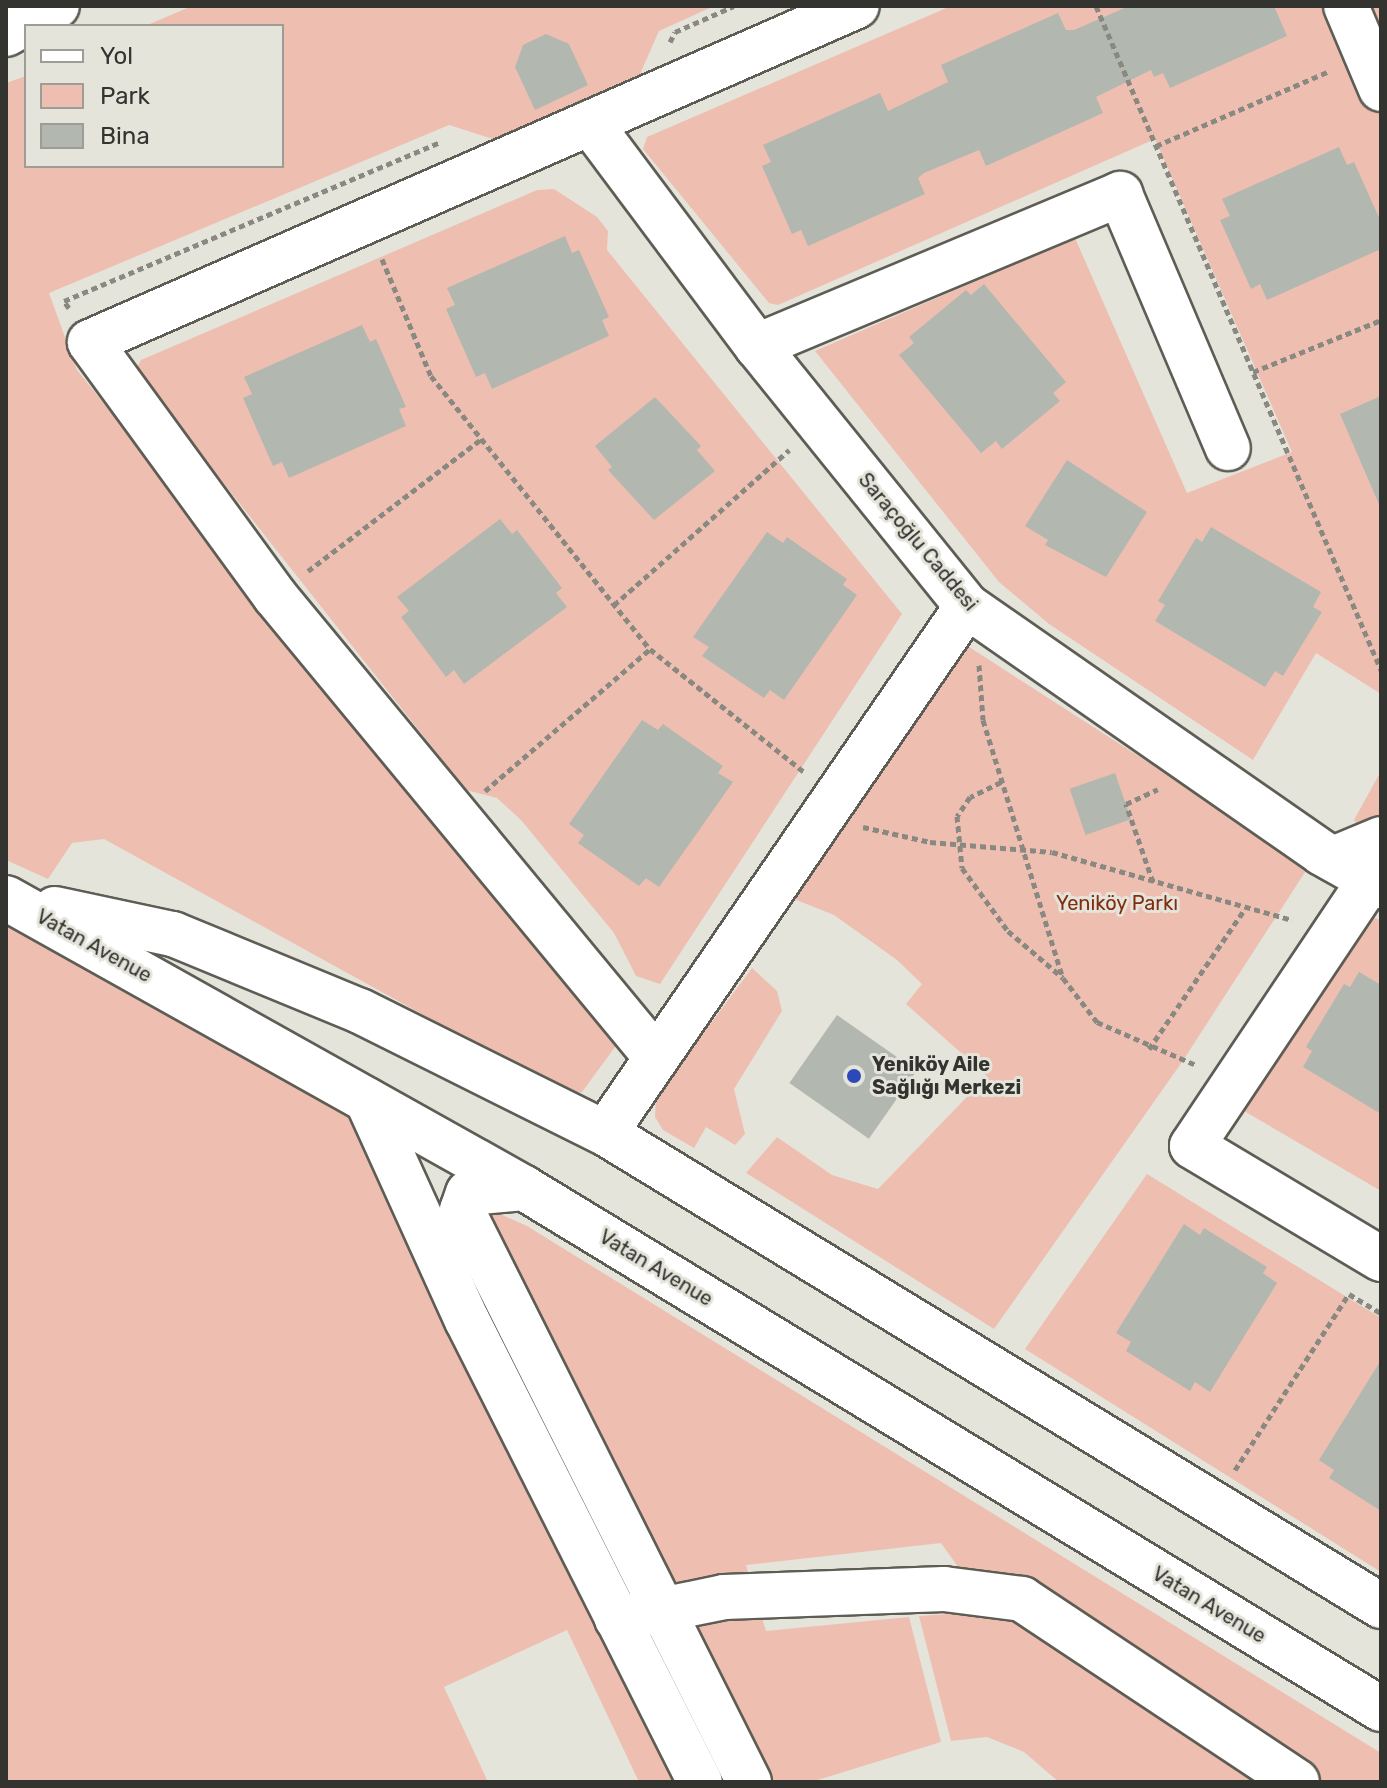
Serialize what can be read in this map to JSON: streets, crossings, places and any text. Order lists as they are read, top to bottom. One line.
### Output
{"streets":{"main road":["Saraçoğlu Caddesi","Vatan Avenue"]},"parks":["Yeniköy Parkı"],"places":["Yeniköy Aile Sağlığı Merkezi"],"legend":["Yol","Park","Bina"]}
